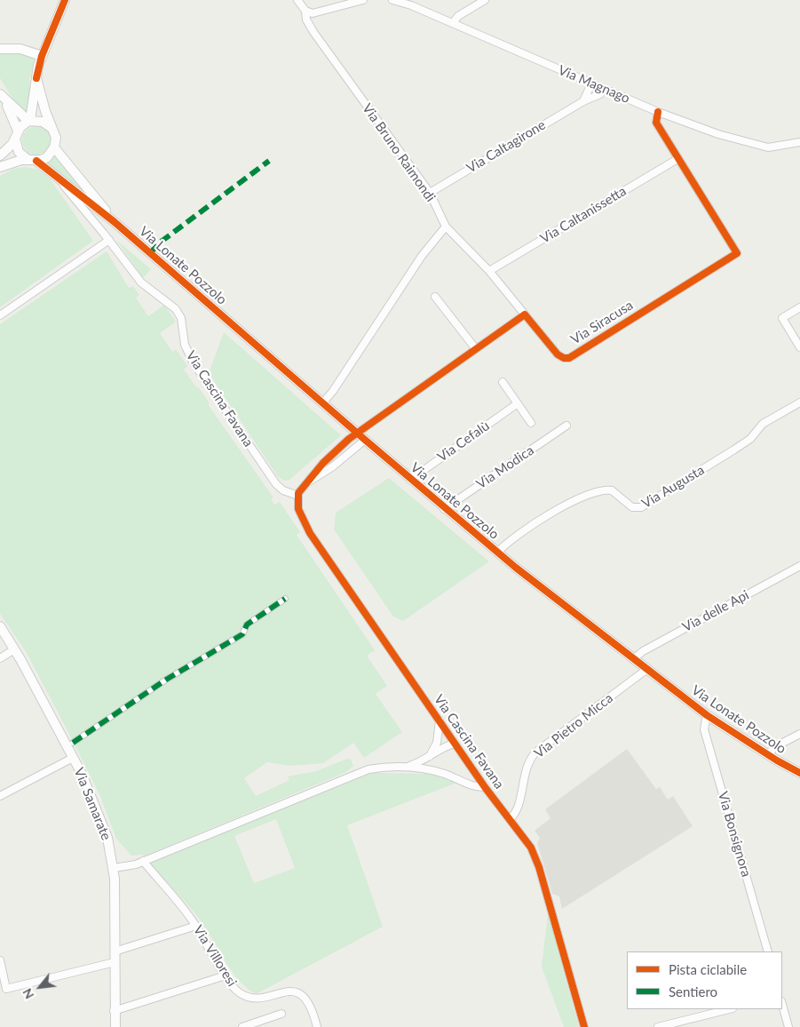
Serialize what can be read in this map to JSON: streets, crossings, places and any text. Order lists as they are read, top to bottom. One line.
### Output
{"streets":{"street":["Via Magnago","Via Caltagirone","Via Bruno Raimondi","Via Caltanissetta","Via Lonate Pozzolo","Via Siracusa","Via Cascina Favana","Via Cefalù","Via Modica","Via Augusta","Via delle Api","Via Pietro Micca","Via Samarate","Via Bonsignora","Via Villoresi"]},"crossings":[["Via Magnago","Via Caltagirone"],["Via Magnago","Via Siracusa"],["Via Caltagirone","Via Bruno Raimondi"],["Via Bruno Raimondi","Via Caltanissetta"],["Via Bruno Raimondi","Via Siracusa"],["Via Caltanissetta","Via Siracusa"],["Via Lonate Pozzolo","Via Cefalù"],["Via Lonate Pozzolo","Via Modica"],["Via Lonate Pozzolo","Via Augusta"],["Via Lonate Pozzolo","Via delle Api"],["Via Lonate Pozzolo","Via Pietro Micca"],["Via Lonate Pozzolo","Via Bonsignora"],["Via Cascina Favana","Via Pietro Micca"],["Via Cascina Favana","Via Samarate"],["Via Cascina Favana","Via Villoresi"]],"legend":["Pista ciclabile","Sentiero"],"north":"bottom left"}
